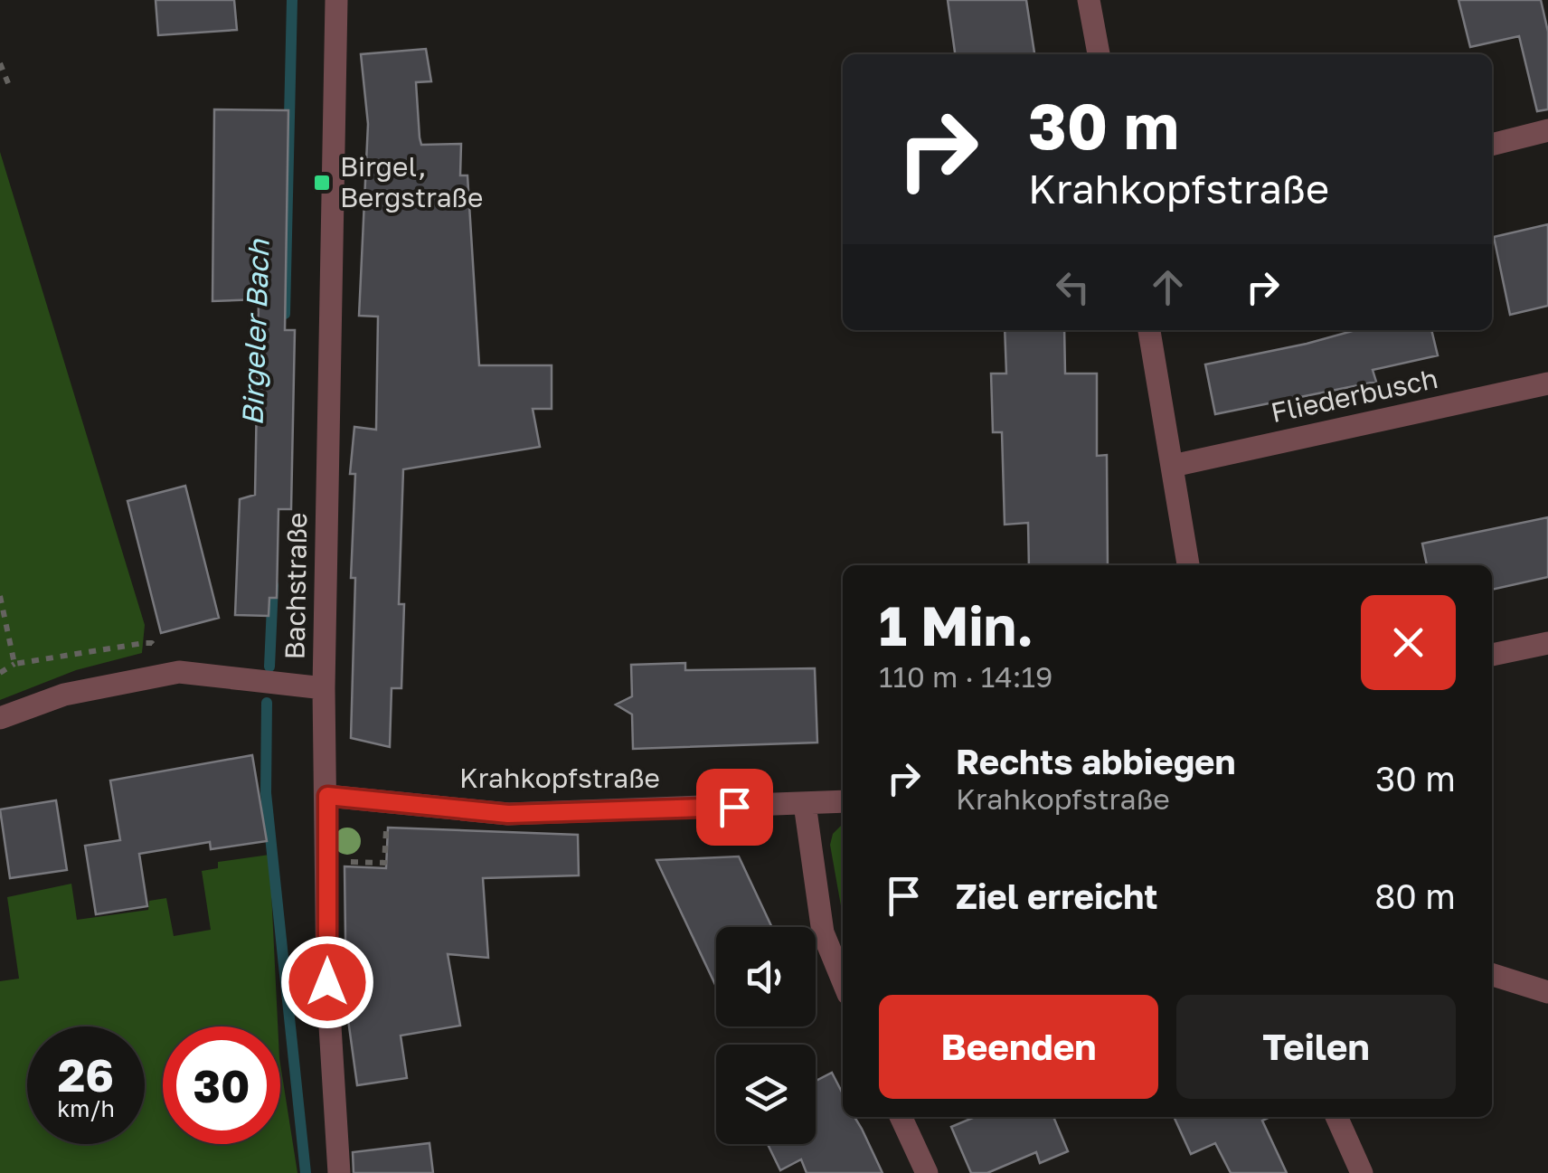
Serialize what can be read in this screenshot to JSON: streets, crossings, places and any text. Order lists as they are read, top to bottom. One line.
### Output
{"streets":{"street":["Fliederbusch","Bachstraße","Krahkopfstraße"]},"crossings":[["Bachstraße","Krahkopfstraße"]],"water":["Birgeler Bach"],"places":{"transit":["Birgel, Bergstraße"]},"page":{"turn":["30 m","Krahkopfstraße"],"heading":["1 Min.","110 m · 14:19"],"list":[{"name":"Rechts abbiegen","note":"Krahkopfstraße","value":"30 m"},{"name":"Ziel erreicht","value":"80 m"}],"buttons":["Beenden","Teilen"],"speed":"26 km/h","limit":"30"}}
